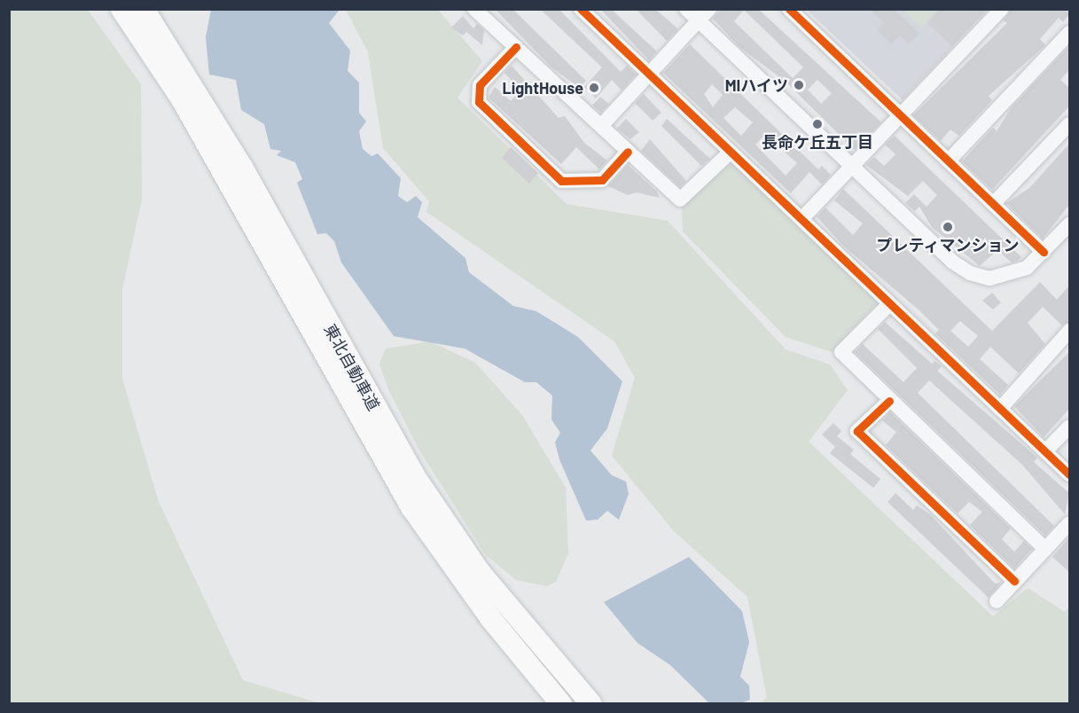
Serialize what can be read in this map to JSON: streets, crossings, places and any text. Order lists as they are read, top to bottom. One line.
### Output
{"streets":{"highway":["東北自動車道"]},"places":["MIハイツ","LightHouse","長命ケ丘五丁目","プレティマンション"]}
